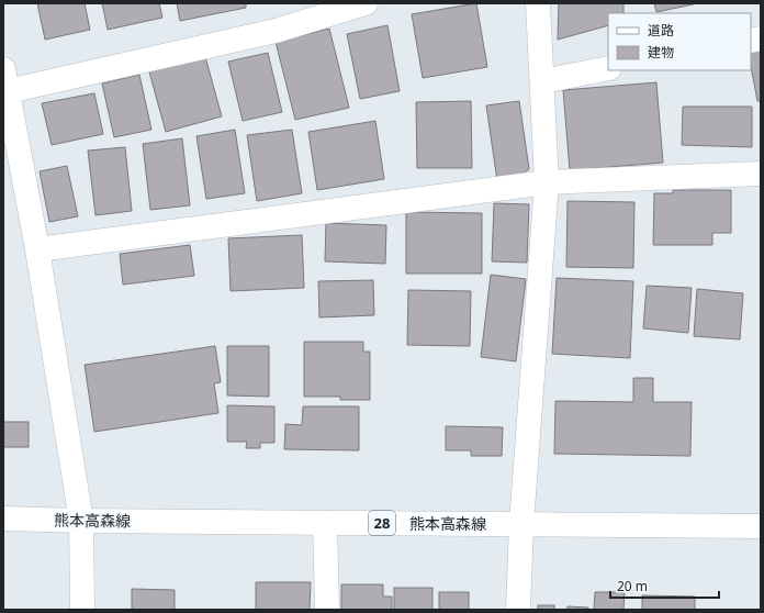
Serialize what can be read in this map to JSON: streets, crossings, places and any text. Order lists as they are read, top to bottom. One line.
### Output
{"streets":{"street":["熊本高森線","28"]},"legend":["道路","建物"],"scale_bar":"20 m"}
